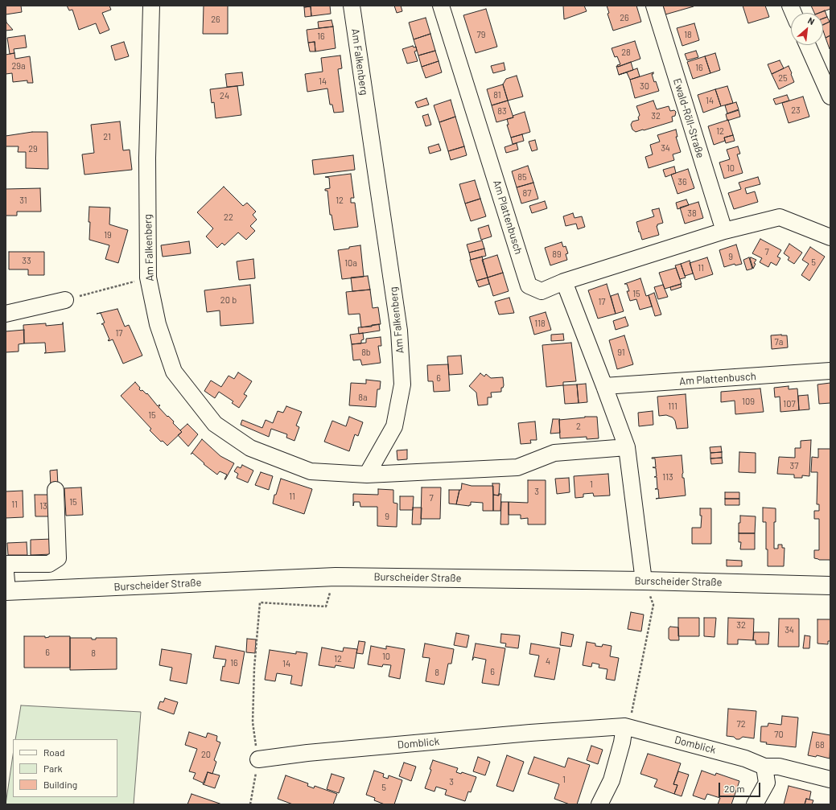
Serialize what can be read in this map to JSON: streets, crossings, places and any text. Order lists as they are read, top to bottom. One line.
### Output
{"streets":{"main road":["Burscheider Straße"],"street":["Am Falkenberg","Ewald-Röll-Straße","Am Plattenbusch","Domblick"]},"house_numbers":["26","26","79","18","16","28","29a","16","25","14","30","81","24","14","23","83","32","12","21","34","29","10","85","36","87","31","12","38","22","19","7","89","9","33","5","10a","11","15","20 b","17","118","17","7a","8b","91","6","8a","109","107","111","15","2","37","113","1","3","11","7","15","11","13","9","32","34","6","8","10","12","4","16","14","6","8","72","70","68","20","1","3","5"],"legend":["Road","Park","Building"],"scale_bar":"20 m","north":"top right"}
